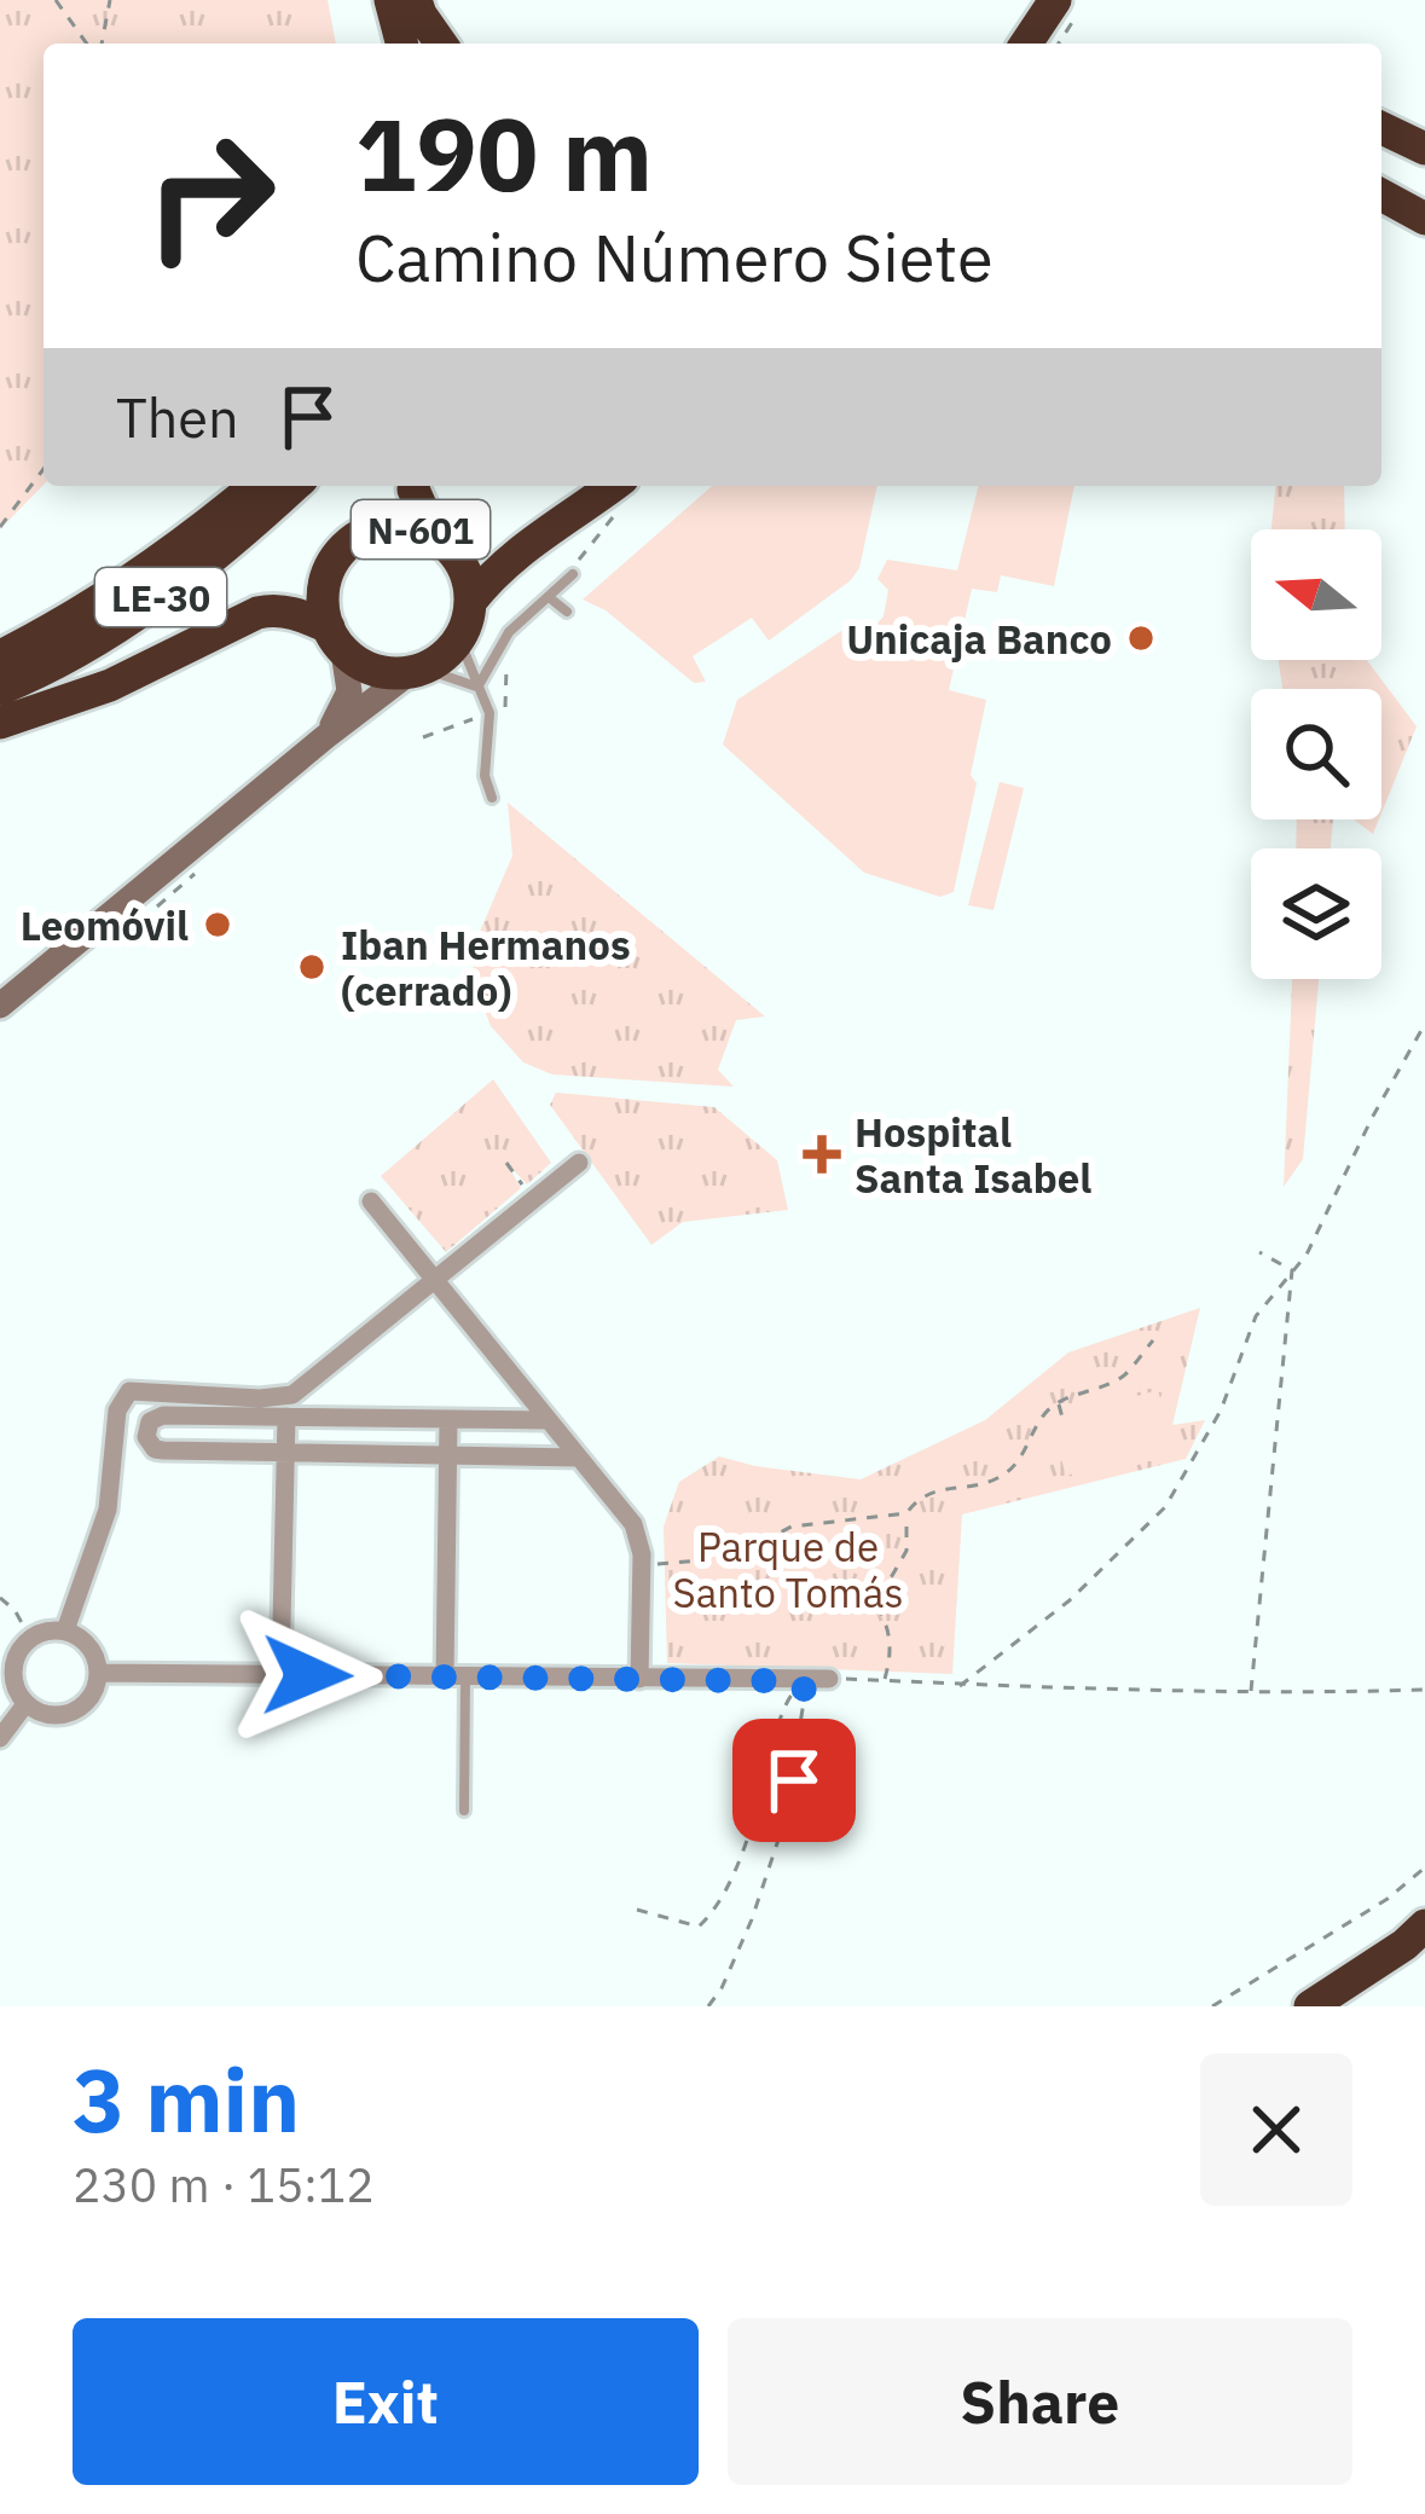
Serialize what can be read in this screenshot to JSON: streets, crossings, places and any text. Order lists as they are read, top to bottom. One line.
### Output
{"streets":{"highway":["N-601","LE-30"]},"parks":["Parque de Santo Tomás"],"places":{"other":["Unicaja Banco","Leomóvil","Iban Hermanos (cerrado)"],"health":["Hospital Santa Isabel"]},"north":"left","page":{"turn":["190 m","Camino Número Siete"],"then":"Then","heading":["3 min","230 m · 15:12"],"buttons":["Exit","Share"]}}
